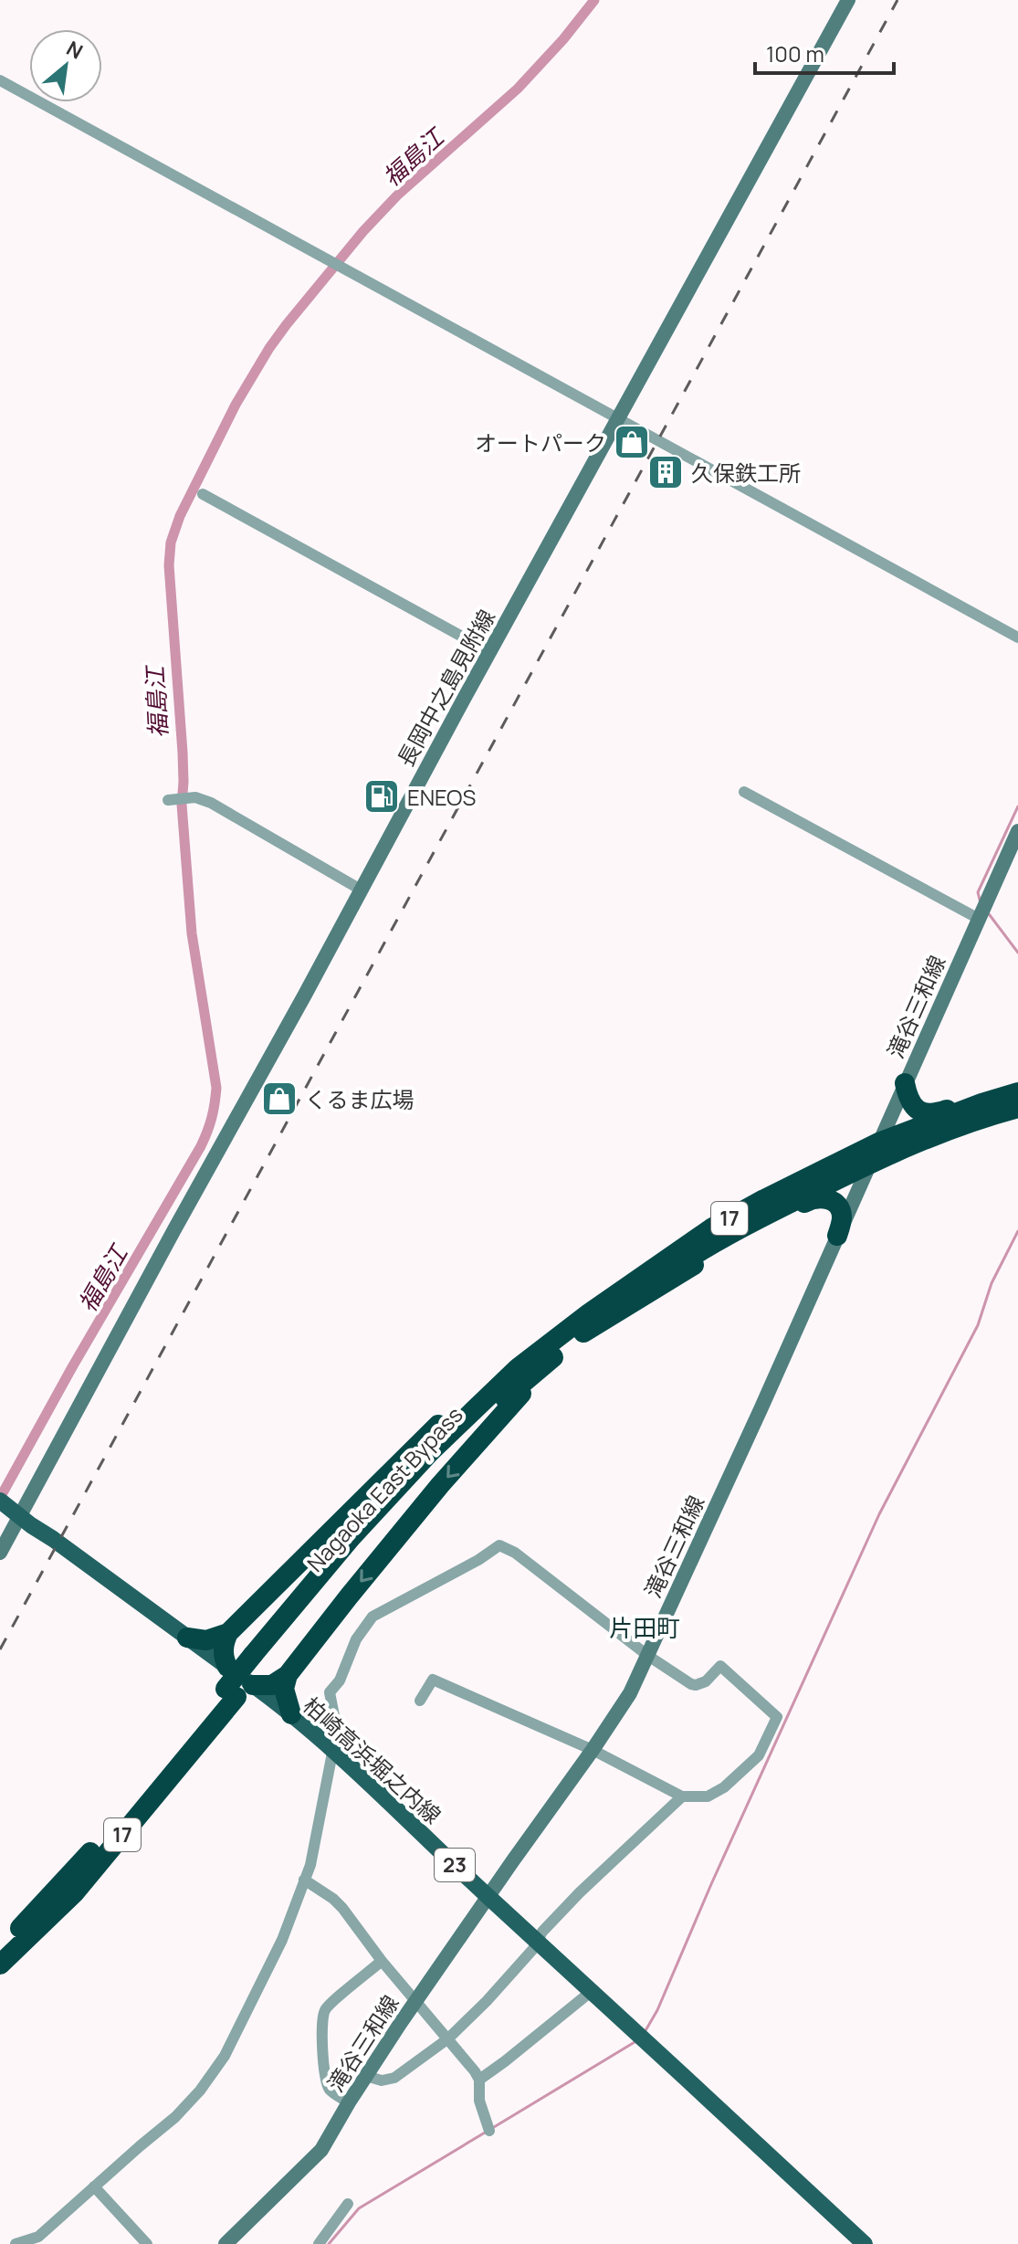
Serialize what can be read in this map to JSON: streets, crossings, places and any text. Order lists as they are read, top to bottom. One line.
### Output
{"streets":{"highway":["17","Nagaoka East Bypass"],"main road":["長岡中之島見附線","滝谷三和線","柏崎高浜堀之内線","23"]},"crossings":[["長岡中之島見附線","柏崎高浜堀之内線"],["滝谷三和線","17"],["滝谷三和線","柏崎高浜堀之内線"],["17","Nagaoka East Bypass"],["Nagaoka East Bypass","柏崎高浜堀之内線"]],"districts":["片田町"],"water":["福島江"],"places":{"shop":["オートパーク","くるま広場"],"building":["久保鉄工所"],"fuel station":["ENEOS"]},"scale_bar":"100 m","north":"top right"}
